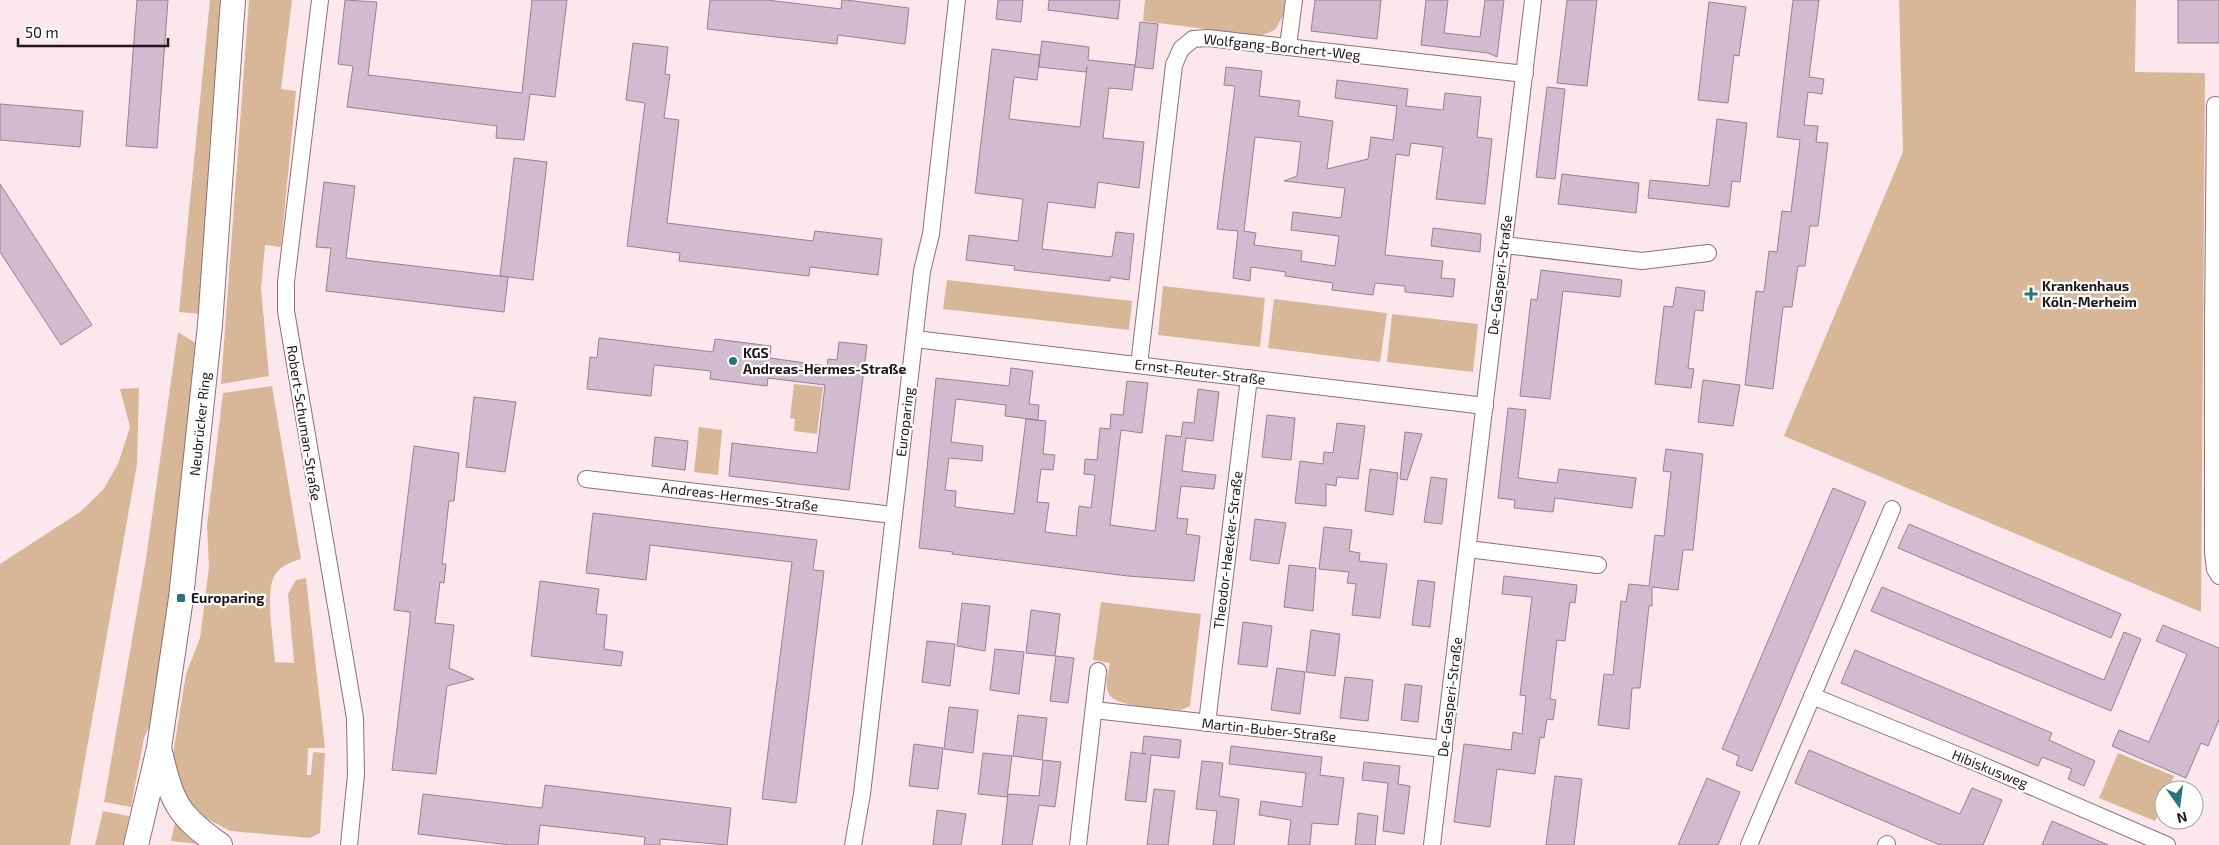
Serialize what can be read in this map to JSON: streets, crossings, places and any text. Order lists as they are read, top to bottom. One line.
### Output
{"streets":{"main road":["Neubrücker Ring"],"street":["Wolfgang-Borchert-Weg","De-Gasperi-Straße","Ernst-Reuter-Straße","Europaring","Robert-Schuman-Straße","Andreas-Hermes-Straße","Theodor-Haecker-Straße","Martin-Buber-Straße","Hibiskusweg"]},"crossings":[["Wolfgang-Borchert-Weg","De-Gasperi-Straße"],["Wolfgang-Borchert-Weg","Ernst-Reuter-Straße"],["De-Gasperi-Straße","Ernst-Reuter-Straße"],["De-Gasperi-Straße","Martin-Buber-Straße"],["Ernst-Reuter-Straße","Europaring"],["Ernst-Reuter-Straße","Theodor-Haecker-Straße"],["Europaring","Andreas-Hermes-Straße"],["Theodor-Haecker-Straße","Martin-Buber-Straße"]],"places":{"health":["Krankenhaus Köln-Merheim"],"other":["KGS Andreas-Hermes-Straße"],"transit":["Europaring"]},"scale_bar":"50 m","north":"bottom"}
